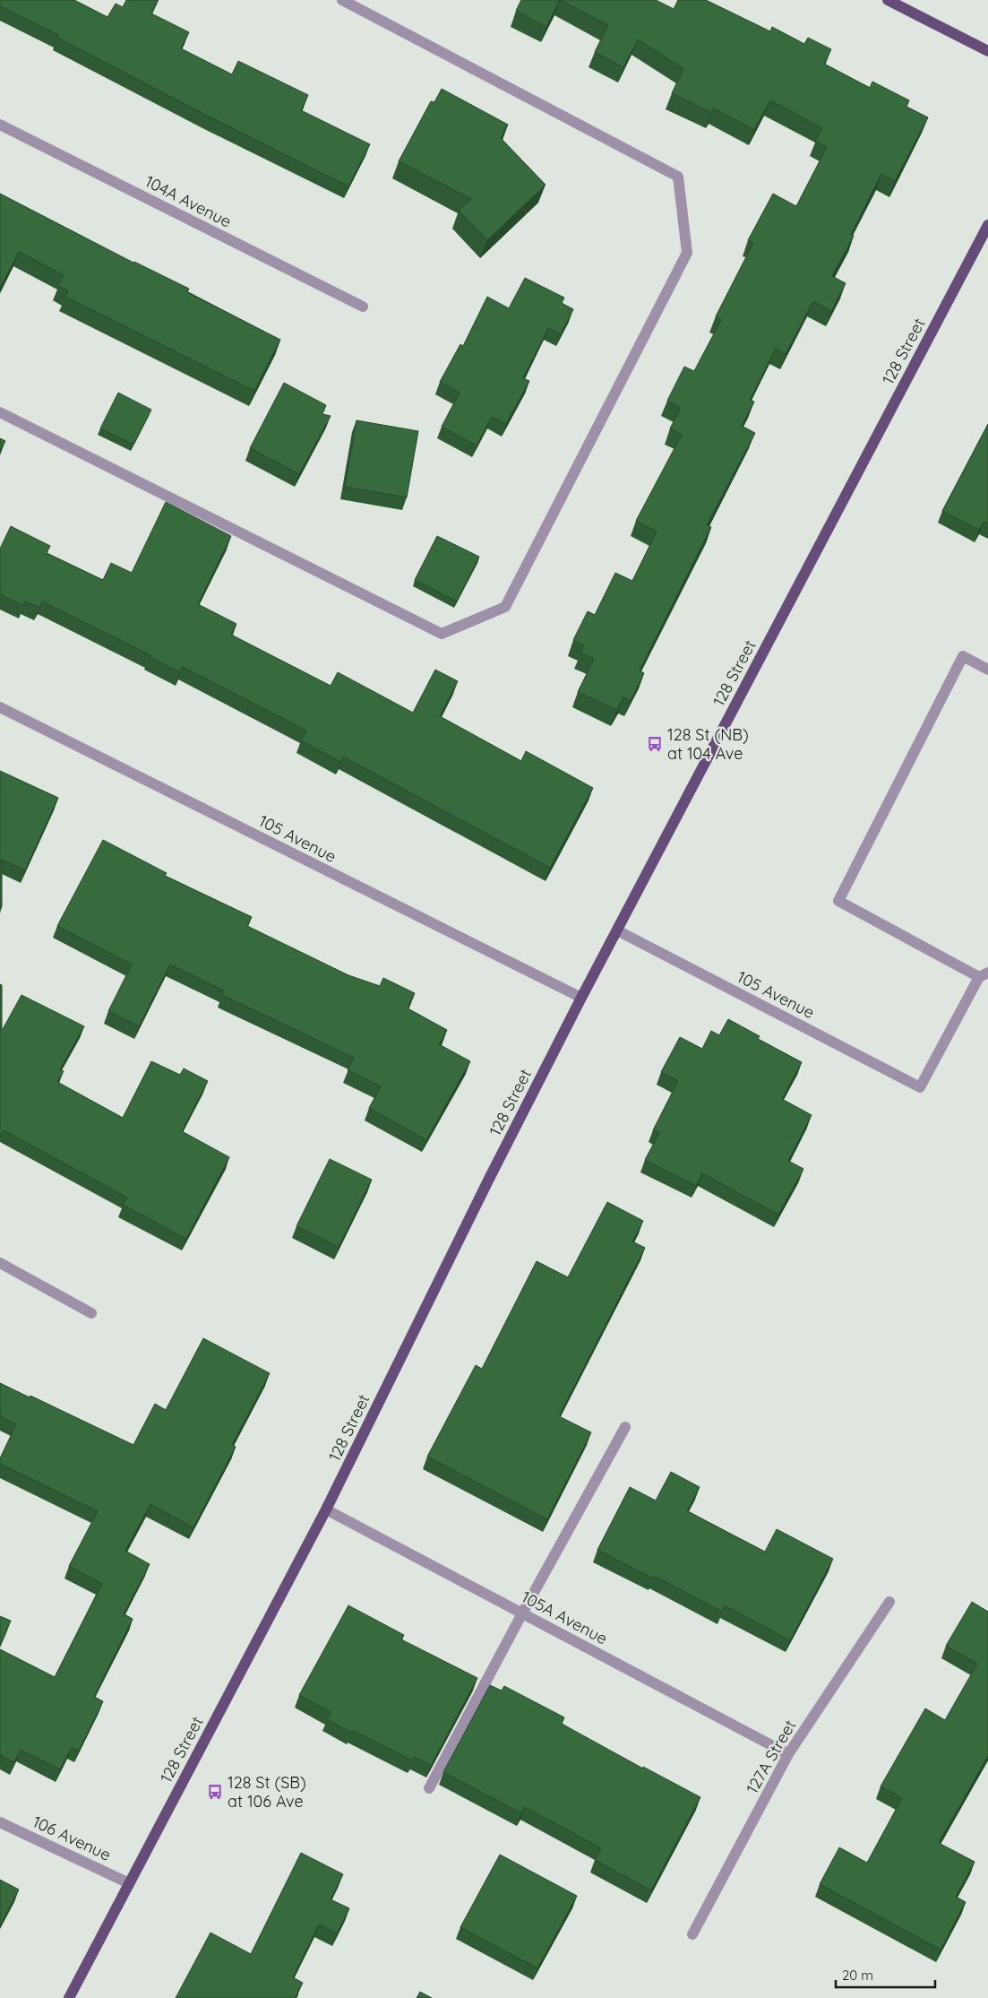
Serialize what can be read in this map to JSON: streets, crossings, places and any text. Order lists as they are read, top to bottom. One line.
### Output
{"streets":{"main road":["128 Street"],"street":["104A Avenue","105 Avenue","105A Avenue","127A Street","106 Avenue"]},"crossings":[["128 Street","105 Avenue"],["128 Street","105A Avenue"],["128 Street","106 Avenue"],["105A Avenue","127A Street"]],"places":{"bus stop":["128 St (NB) at 104 Ave","128 St (SB) at 106 Ave"]},"scale_bar":"20 m"}
